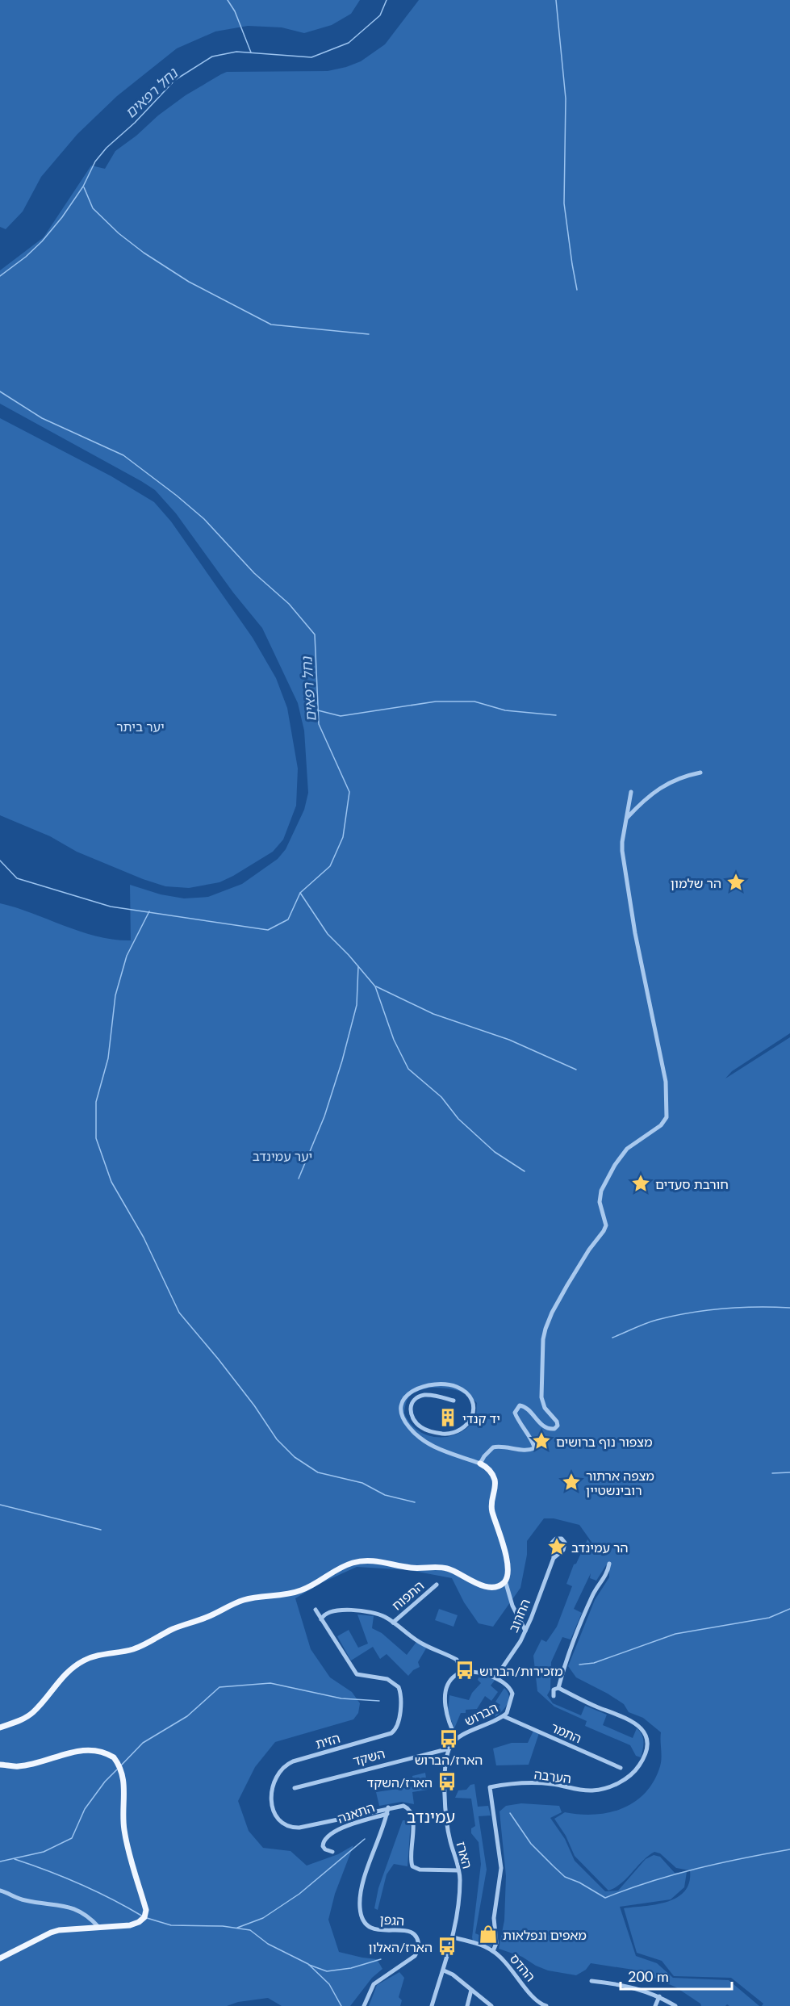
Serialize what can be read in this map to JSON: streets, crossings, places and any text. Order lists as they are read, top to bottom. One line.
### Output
{"streets":{"street":["התפוח","החרוב","הברוש","התמר","הזית","השקד","הערבה","התאנה","הארז","הגפן","ההדס"]},"crossings":[["החרוב","הברוש"],["החרוב","התמר"],["החרוב","הארז"],["הברוש","התמר"],["הברוש","הארז"],["התמר","הארז"],["הזית","הגפן"],["השקד","הארז"],["הערבה","ההדס"],["התאנה","הגפן"],["הארז","ההדס"]],"districts":["עמינדב"],"water":["נחל רפאים"],"parks":["יער ביתר","יער עמינדב"],"places":{"place":["הר שלמון","חורבת סעדים","מצפור נוף ברושים","מצפה ארתור רובינשטיין","הר עמינדב"],"building":["יד קנדי"],"bus stop":["מזכירות/הברוש","הארז/הברוש","הארז/השקד","הארז/האלון"],"shop":["מאפים ונפלאות"]},"scale_bar":"200 m"}
